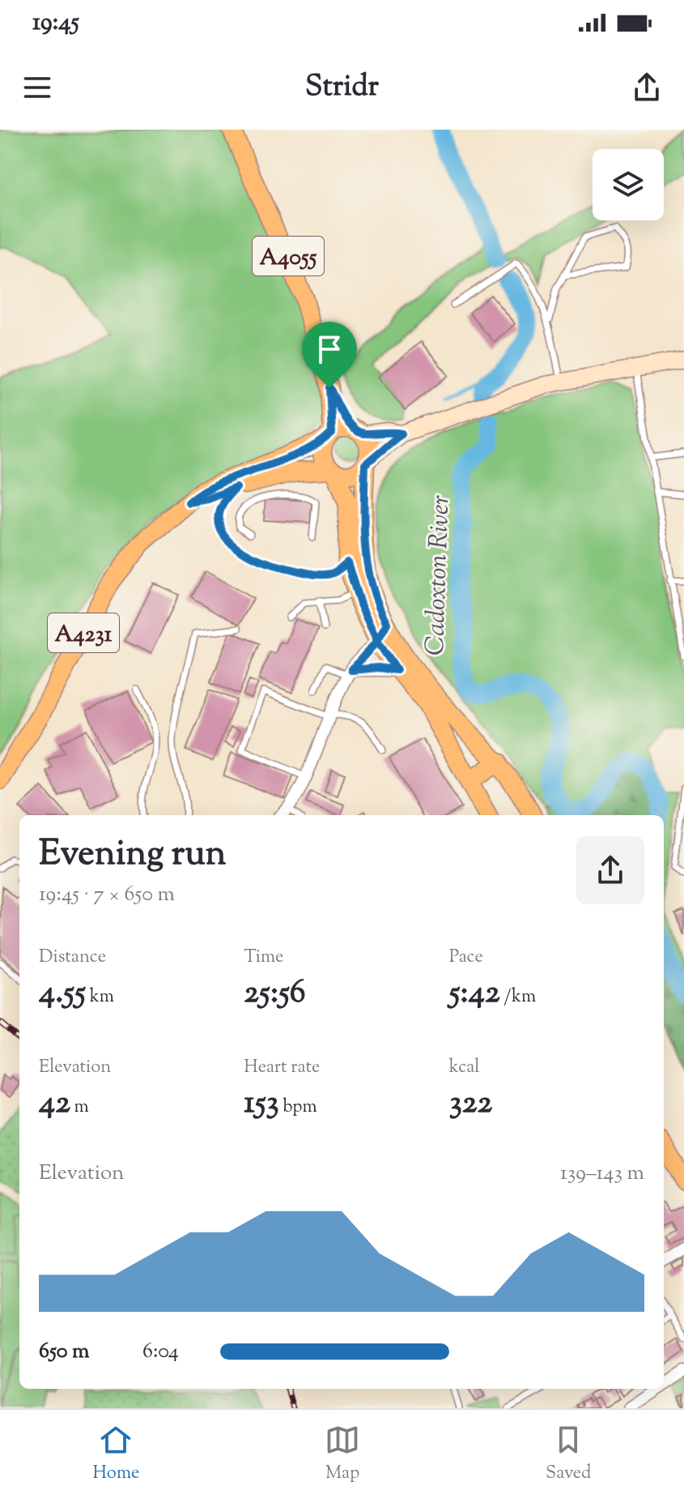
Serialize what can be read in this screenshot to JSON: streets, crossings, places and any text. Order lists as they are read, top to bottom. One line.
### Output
{"streets":{"main road":["A4055","A4231"]},"crossings":[["A4055","A4231"]],"water":["Cadoxton River"],"page":{"status":"19:45","header":"Stridr","heading":["Evening run","19:45 · 7 × 650 m"],"stats":[["Distance","4.55 km"],["Time","25:56"],["Pace","5:42 /km"],["Elevation","42 m"],["Heart rate","153 bpm"],["kcal","322"]],"chart":["Elevation","139–143 m"],"list":[{"name":"650 m","note":"6:04"}],"tabs":["Home","Map","Saved"]}}
